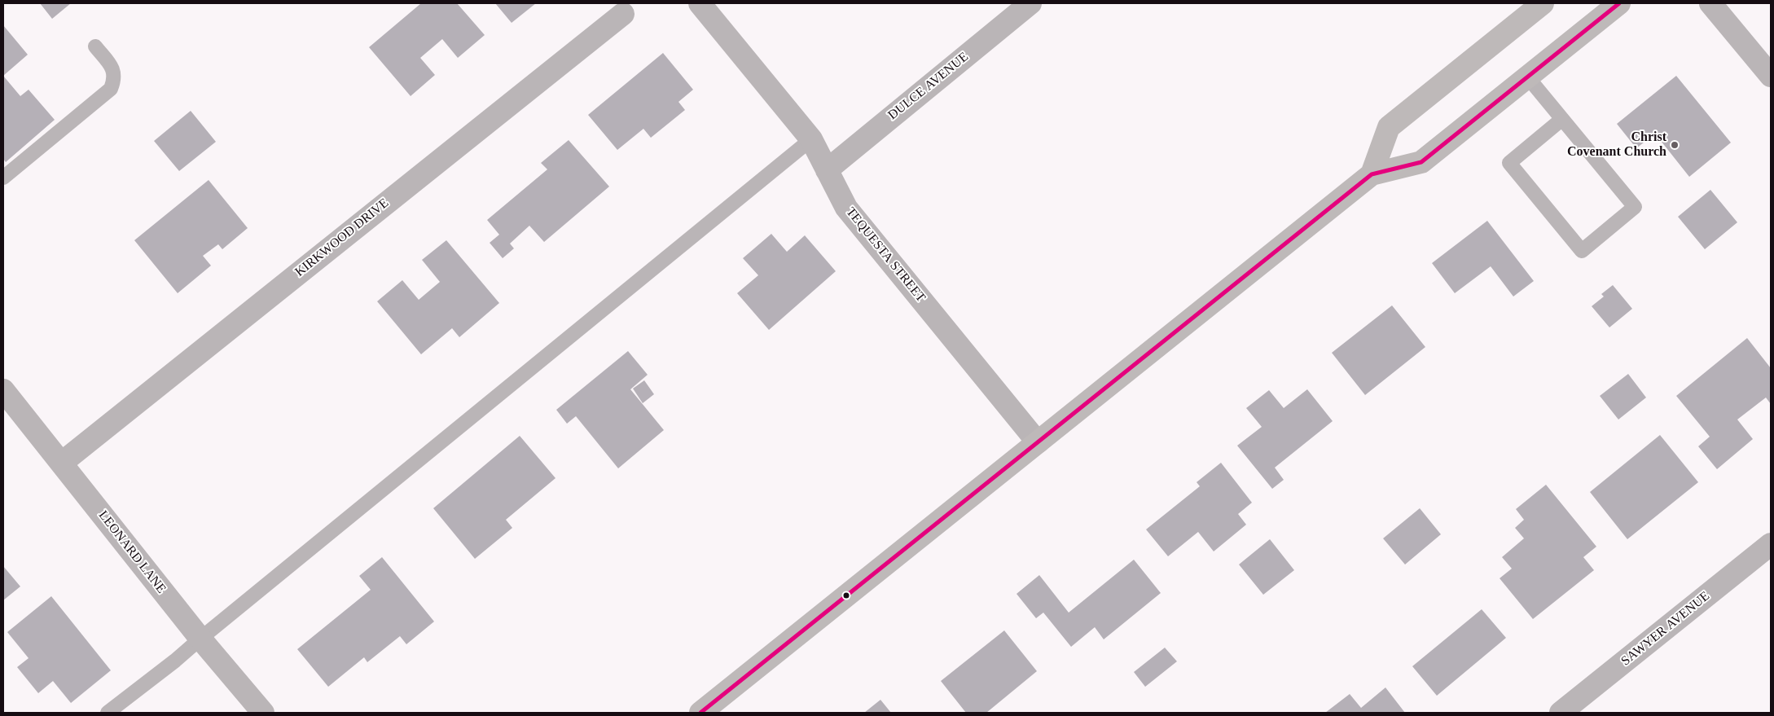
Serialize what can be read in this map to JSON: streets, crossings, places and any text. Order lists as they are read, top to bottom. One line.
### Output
{"streets":{"street":["DULCE AVENUE","KIRKWOOD DRIVE","TEQUESTA STREET","LEONARD LANE","SAWYER AVENUE"]},"crossings":[["DULCE AVENUE","TEQUESTA STREET"],["KIRKWOOD DRIVE","LEONARD LANE"]],"places":["Christ Covenant Church"]}
